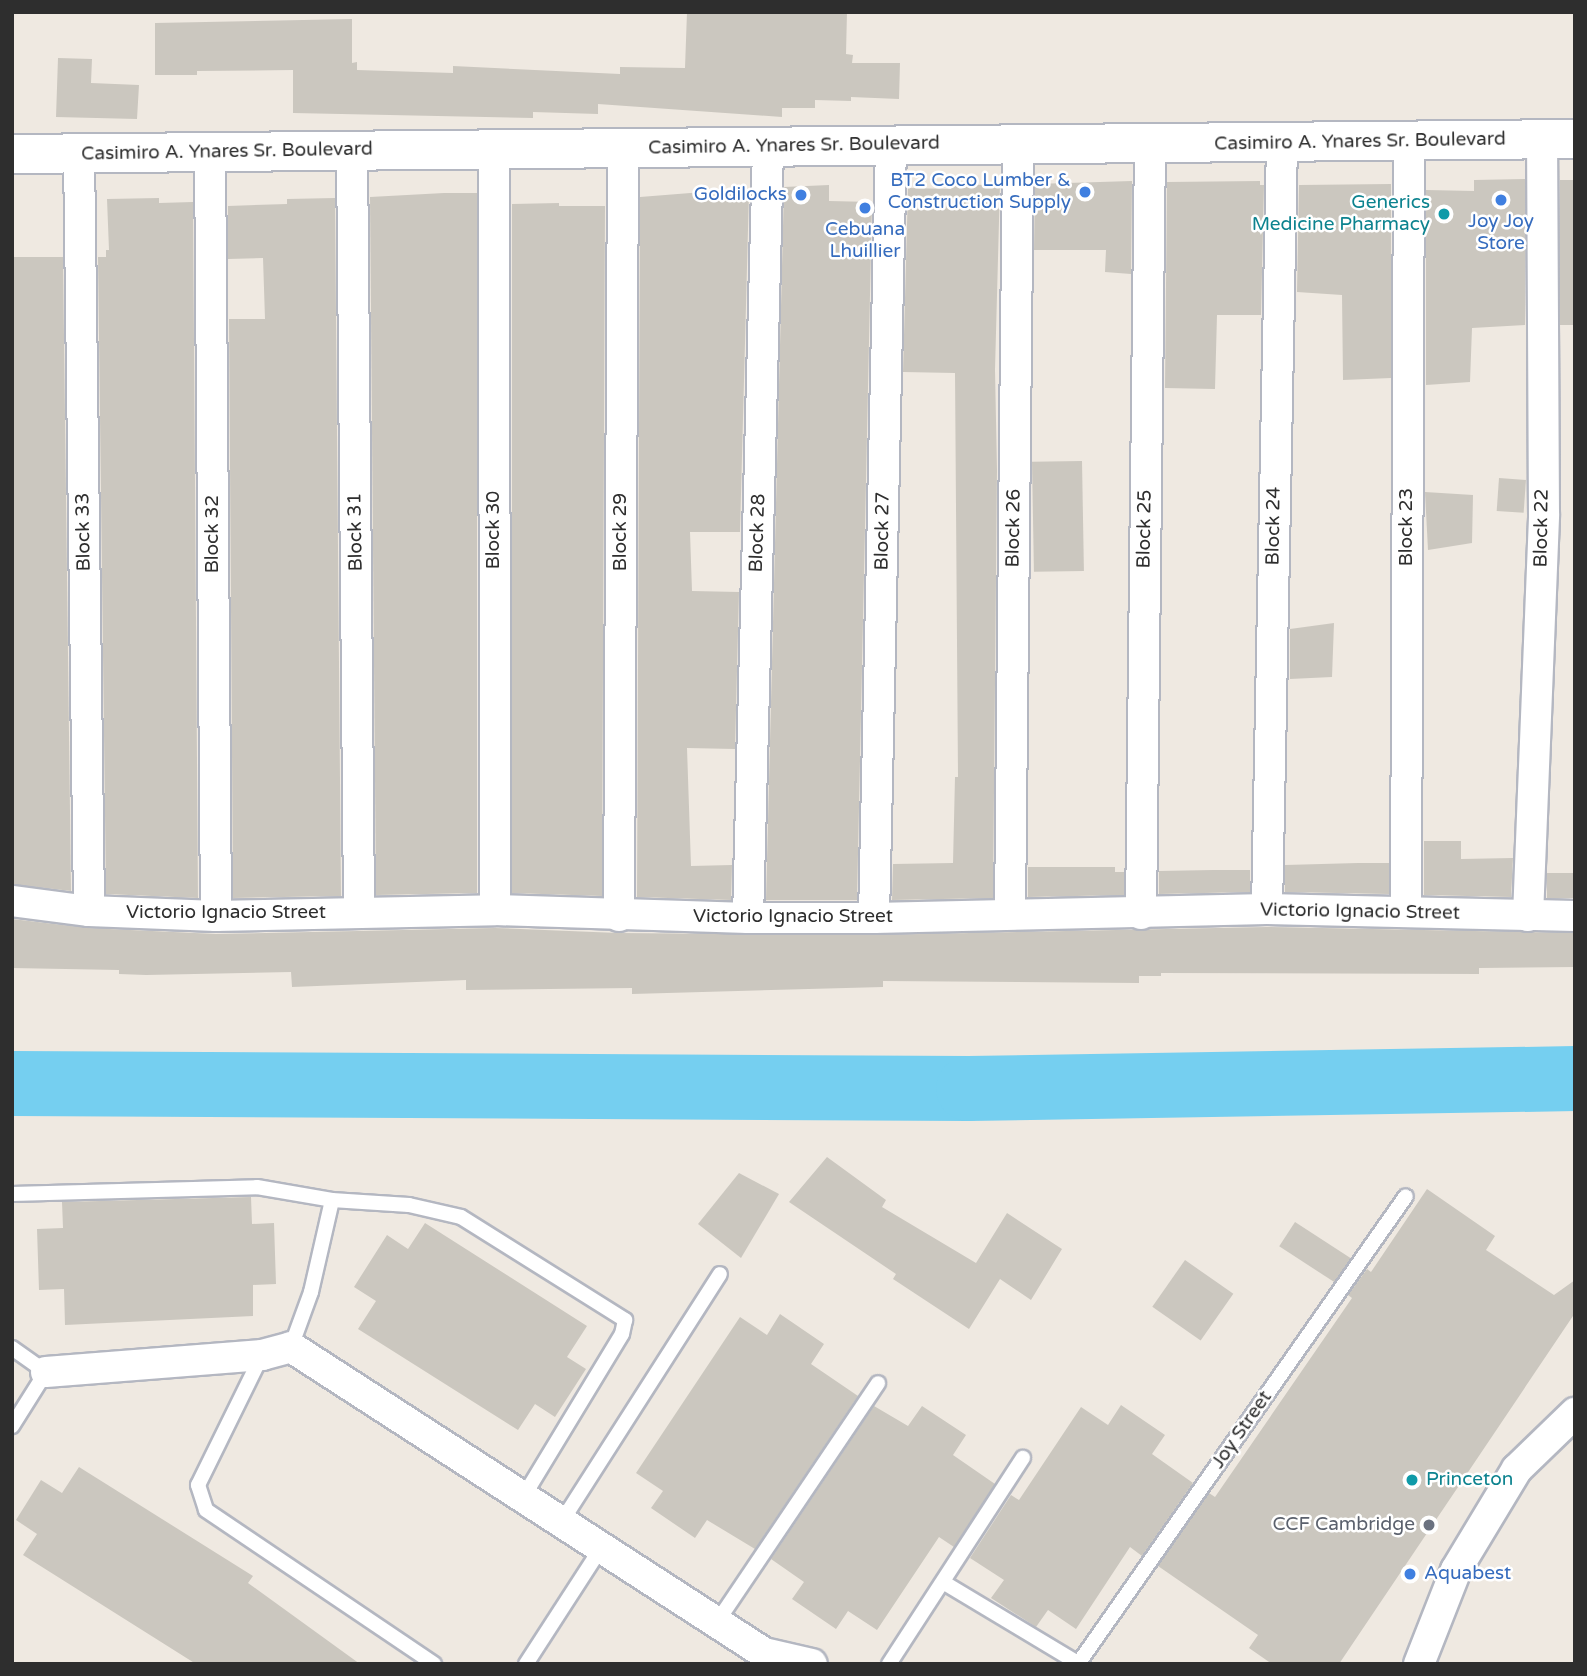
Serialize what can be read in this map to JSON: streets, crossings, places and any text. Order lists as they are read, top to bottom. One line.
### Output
{"streets":{"main road":["Casimiro A. Ynares Sr. Boulevard"],"street":["Block 24","Block 23","Block 26","Block 22","Block 25","Block 30","Block 27","Block 33","Block 31","Block 29","Block 28","Block 32","Victorio Ignacio Street"],"lane":["Joy Street"]},"crossings":[["Casimiro A. Ynares Sr. Boulevard","Block 24"],["Casimiro A. Ynares Sr. Boulevard","Block 23"],["Casimiro A. Ynares Sr. Boulevard","Block 26"],["Casimiro A. Ynares Sr. Boulevard","Block 22"],["Casimiro A. Ynares Sr. Boulevard","Block 25"],["Casimiro A. Ynares Sr. Boulevard","Block 30"],["Casimiro A. Ynares Sr. Boulevard","Block 27"],["Casimiro A. Ynares Sr. Boulevard","Block 33"],["Casimiro A. Ynares Sr. Boulevard","Block 31"],["Casimiro A. Ynares Sr. Boulevard","Block 29"],["Casimiro A. Ynares Sr. Boulevard","Block 28"],["Casimiro A. Ynares Sr. Boulevard","Block 32"],["Block 24","Victorio Ignacio Street"],["Block 23","Victorio Ignacio Street"],["Block 26","Victorio Ignacio Street"],["Block 22","Victorio Ignacio Street"],["Block 25","Victorio Ignacio Street"],["Block 30","Victorio Ignacio Street"],["Block 27","Victorio Ignacio Street"],["Block 33","Victorio Ignacio Street"],["Block 31","Victorio Ignacio Street"],["Block 29","Victorio Ignacio Street"],["Block 28","Victorio Ignacio Street"],["Block 32","Victorio Ignacio Street"]],"places":["BT2 Coco Lumber & Construction Supply","Goldilocks","Joy Joy Store","Cebuana Lhuillier","Generics Medicine Pharmacy","Princeton","CCF Cambridge","Aquabest"]}
